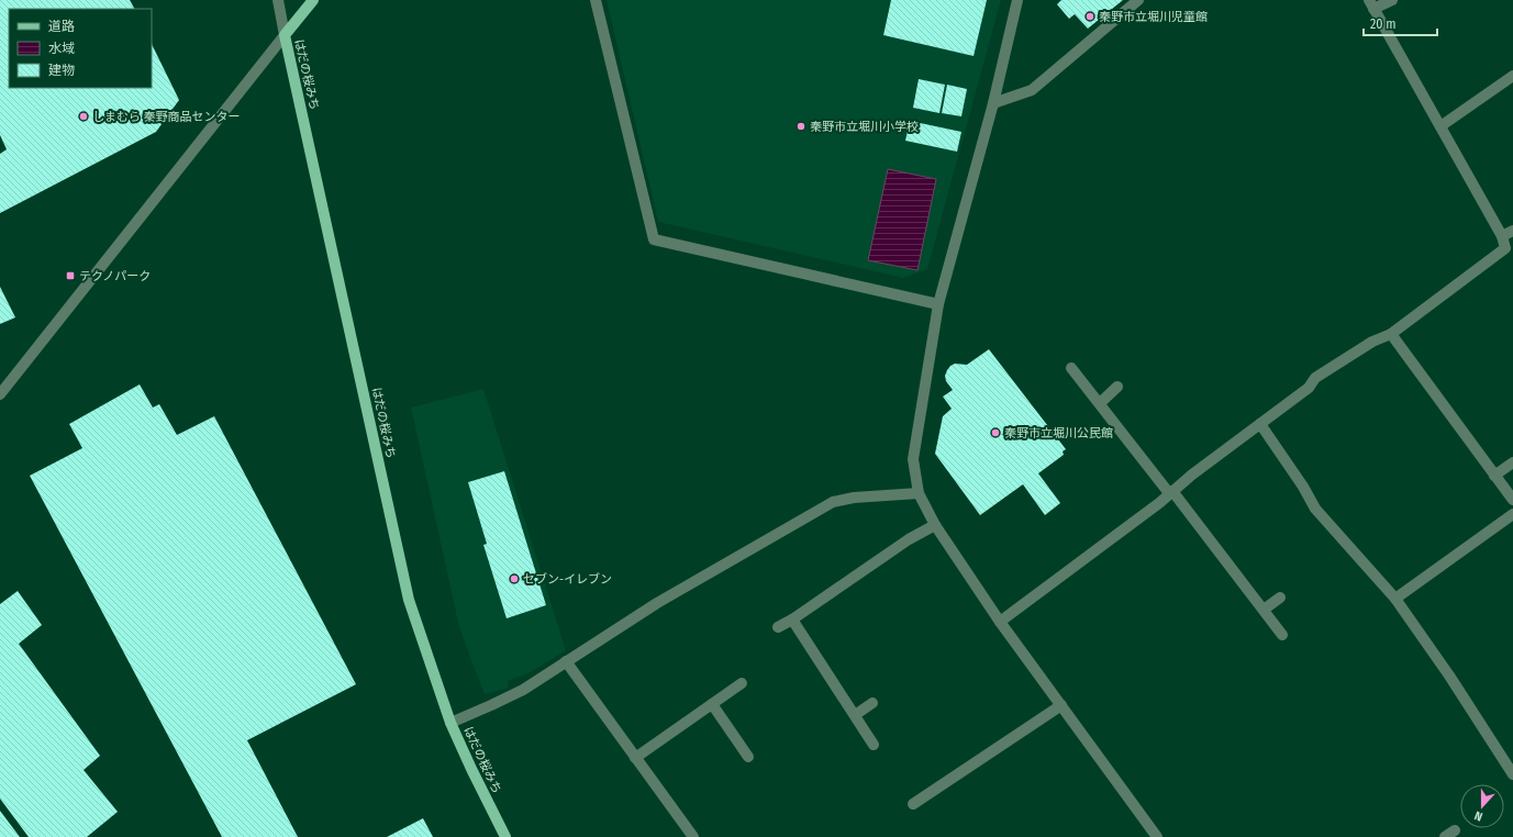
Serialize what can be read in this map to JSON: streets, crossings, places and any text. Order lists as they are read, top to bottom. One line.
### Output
{"streets":{"main road":["はだの桜みち"]},"places":{"other":["秦野市立堀川児童館","しまむら 秦野商品センター","秦野市立堀川小学校","秦野市立堀川公民館","セブン-イレブン"],"transit":["テクノパーク"]},"legend":["道路","水域","建物"],"scale_bar":"20 m","north":"bottom"}
